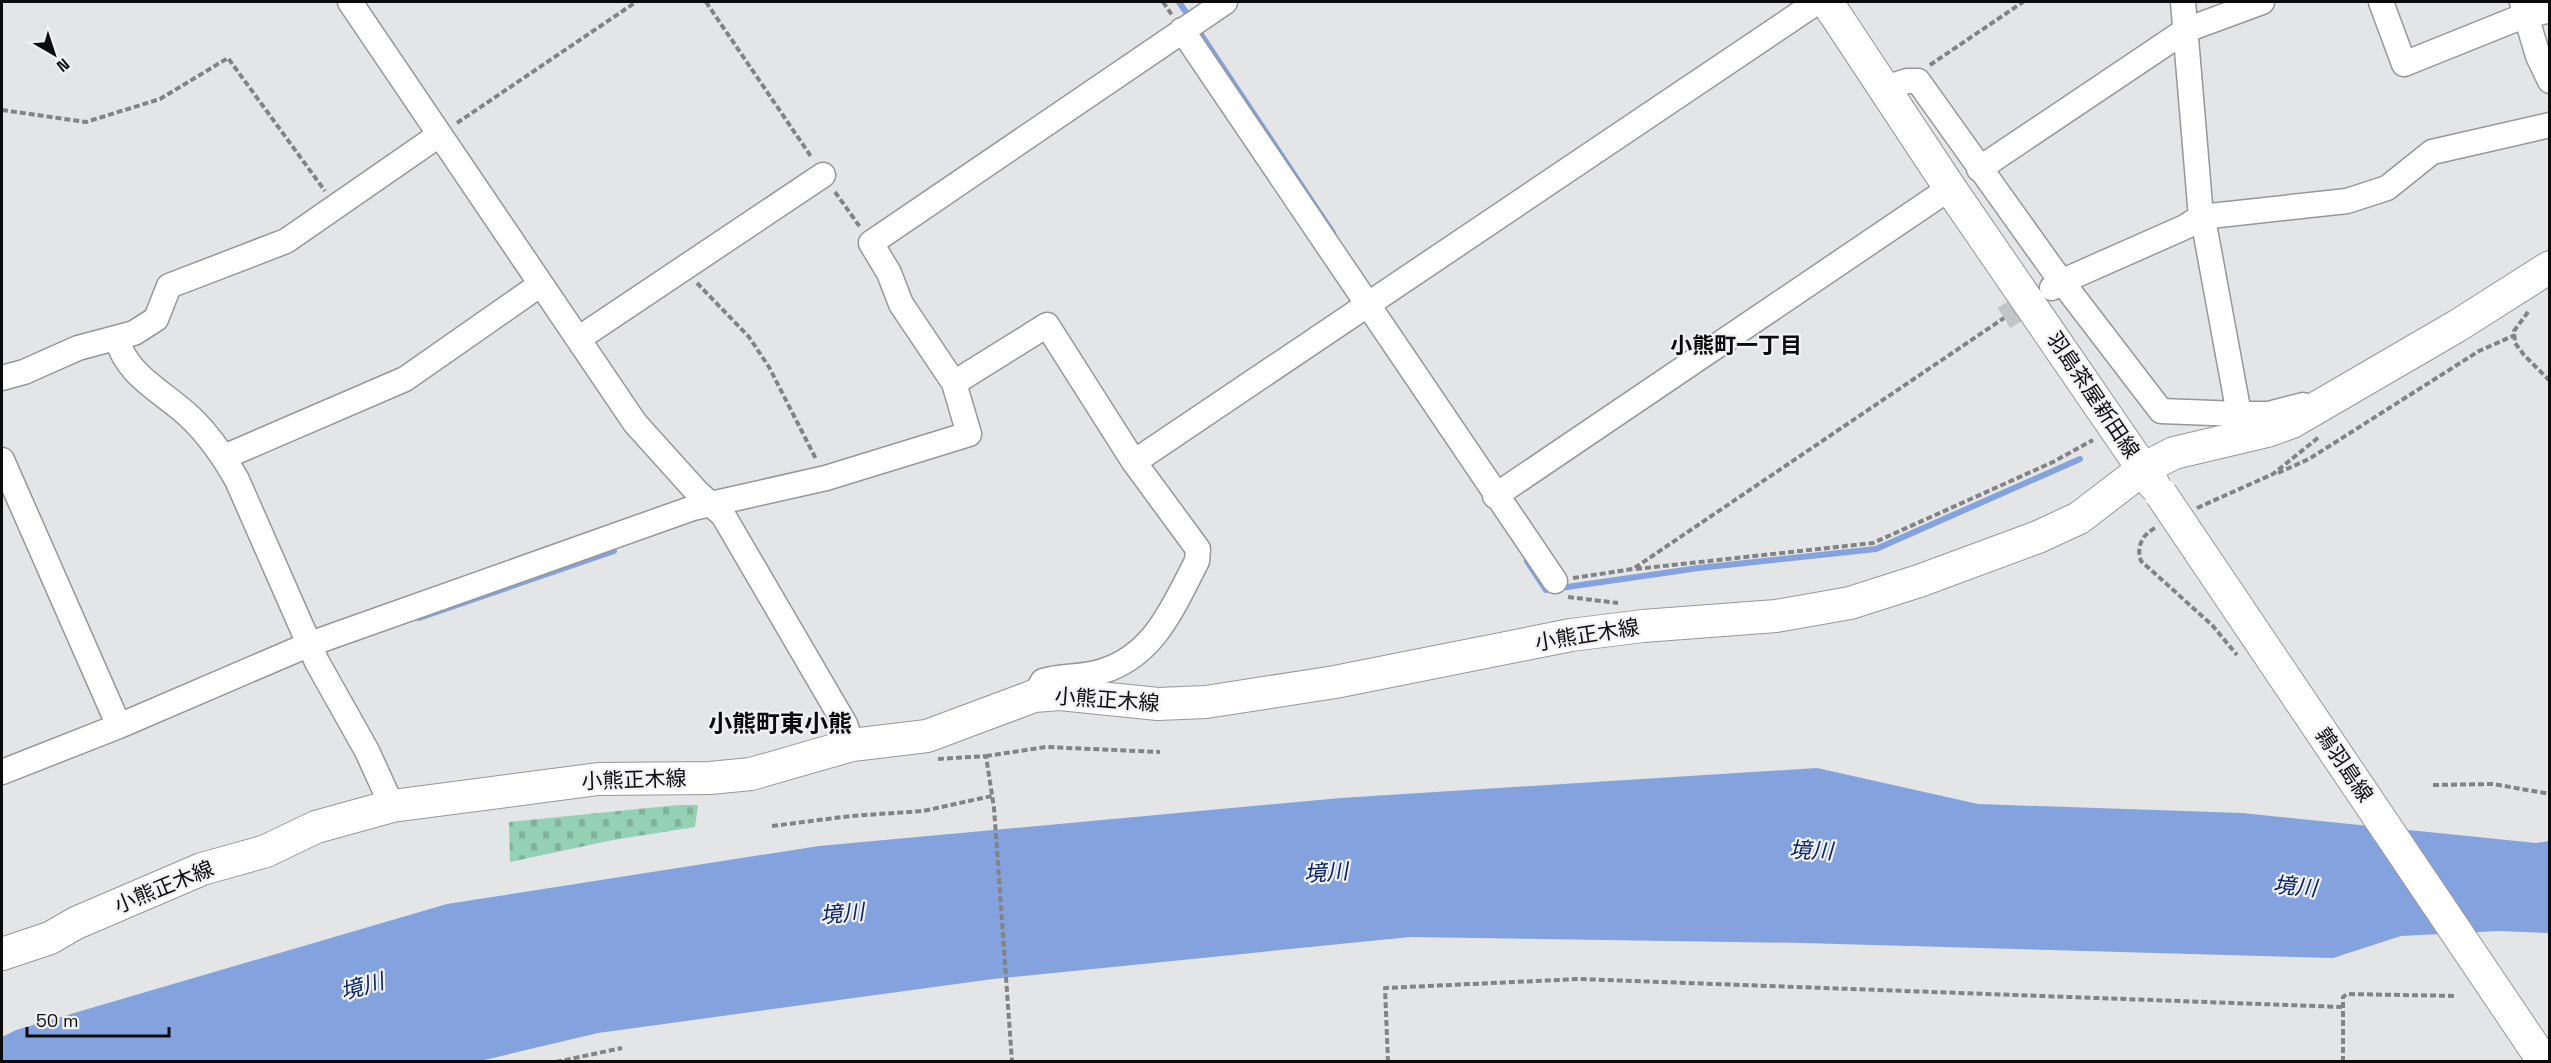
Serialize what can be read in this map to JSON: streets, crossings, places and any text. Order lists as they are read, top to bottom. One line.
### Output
{"streets":{"main road":["羽島茶屋新田線","小熊正木線","鶉羽島線"]},"crossings":[["羽島茶屋新田線","小熊正木線"],["羽島茶屋新田線","鶉羽島線"],["小熊正木線","鶉羽島線"]],"districts":["小熊町一丁目","小熊町東小熊"],"water":["境川"],"scale_bar":"50 m","north":"bottom right"}
